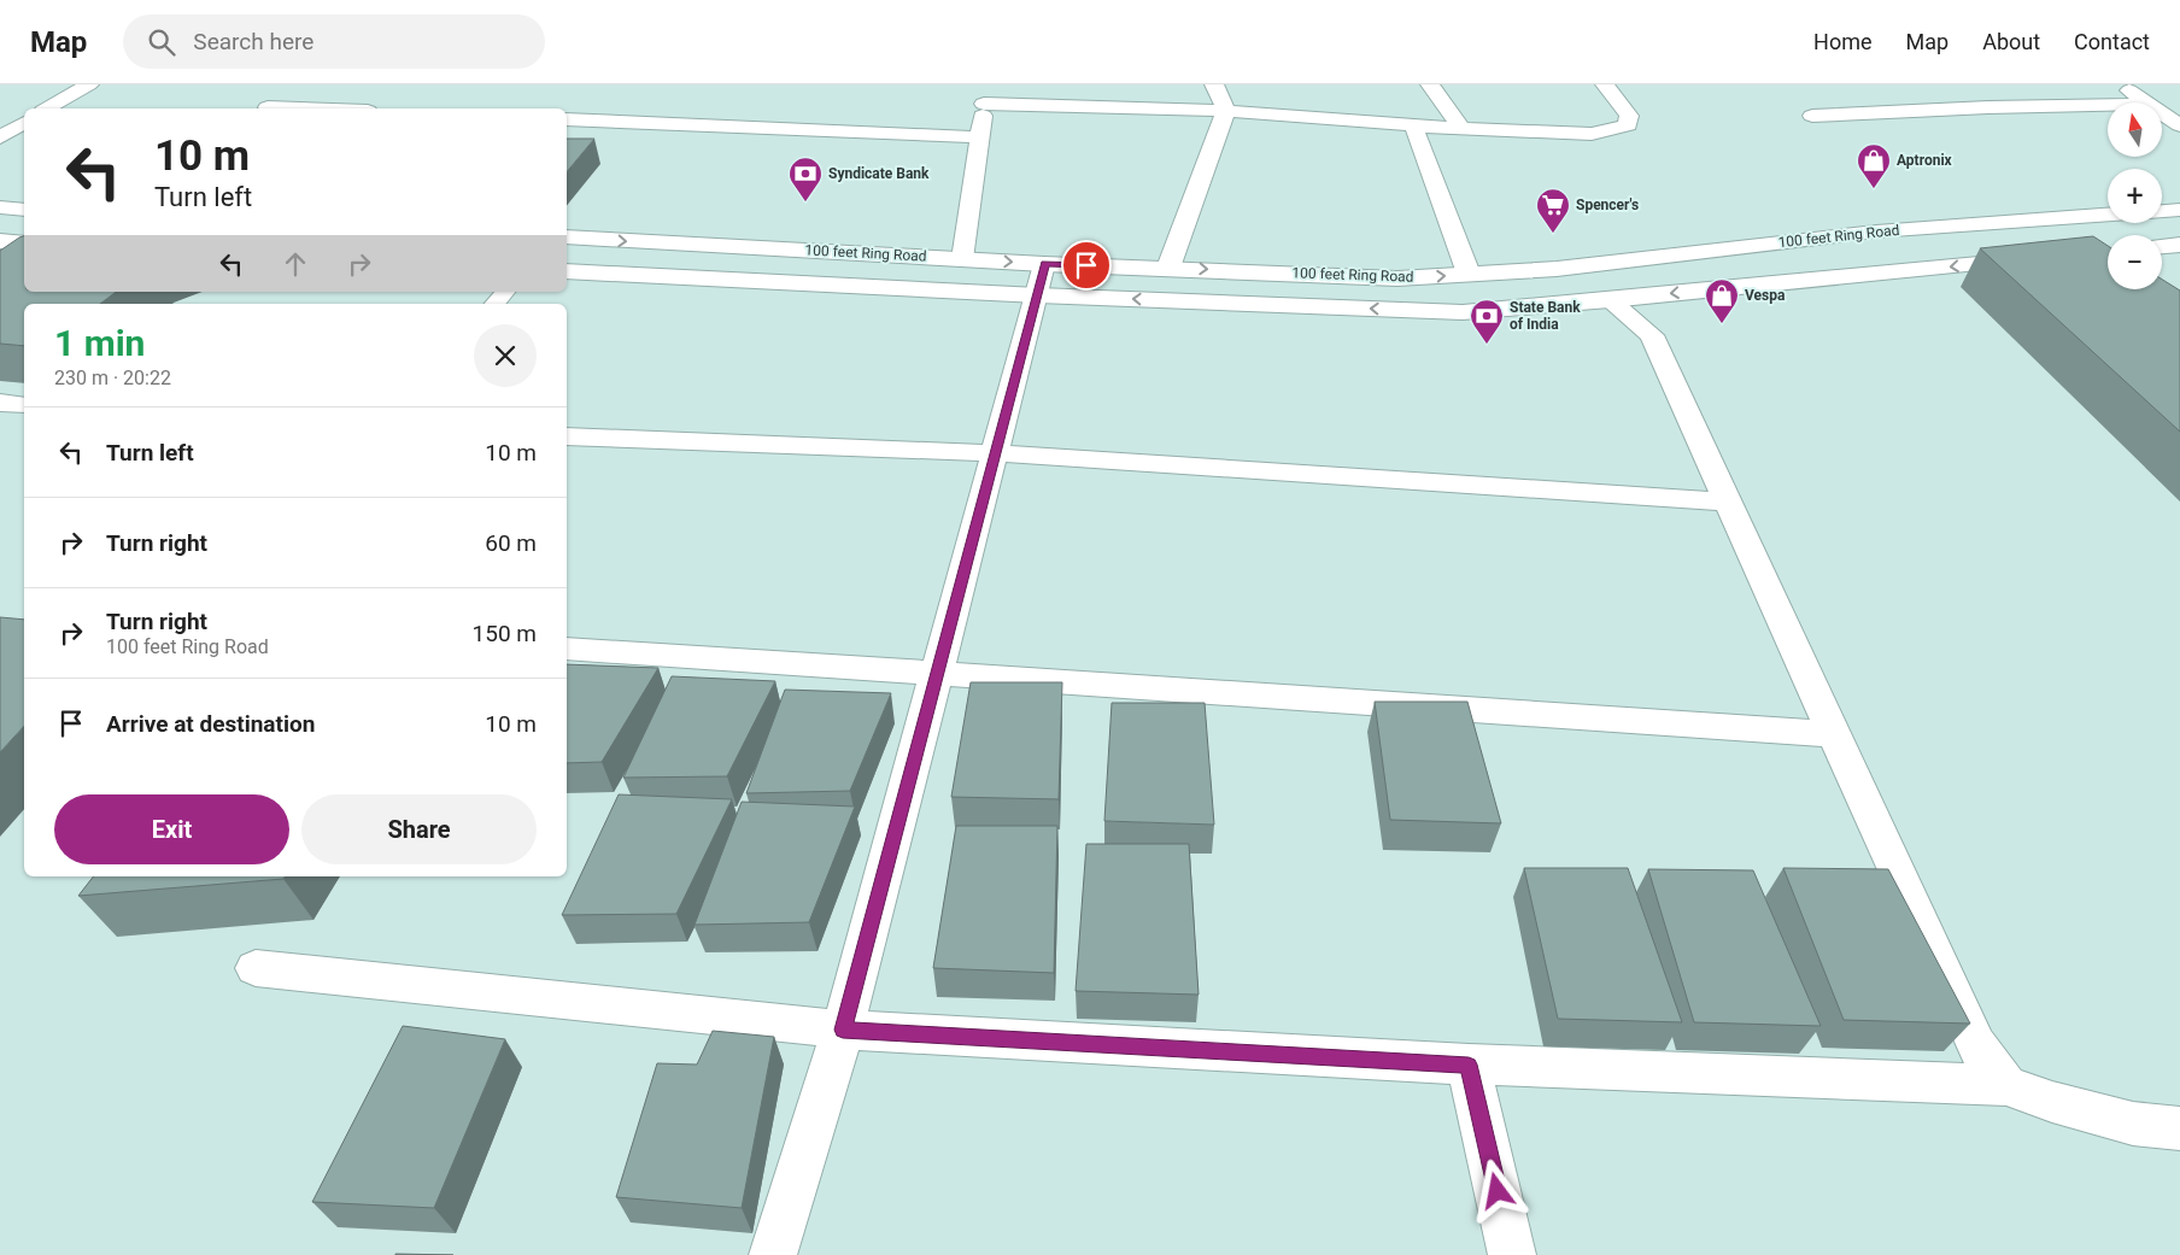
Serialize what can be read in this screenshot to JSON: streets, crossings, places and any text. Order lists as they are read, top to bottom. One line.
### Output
{"streets":{"street":["100 feet Ring Road"]},"places":{"shop":["Aptronix","Vespa"],"bank":["Syndicate Bank","State Bank of India"],"supermarket":["Spencer's"]},"north":"top","page":{"header":"Map","search":"Search here","nav":["Home","Map","About","Contact"],"map_buttons":["+","−"],"turn":["10 m","Turn left"],"heading":["1 min","230 m · 20:22"],"list":[{"name":"Turn left","value":"10 m"},{"name":"Turn right","value":"60 m"},{"name":"Turn right","note":"100 feet Ring Road","value":"150 m"},{"name":"Arrive at destination","value":"10 m"}],"buttons":["Exit","Share"]}}
